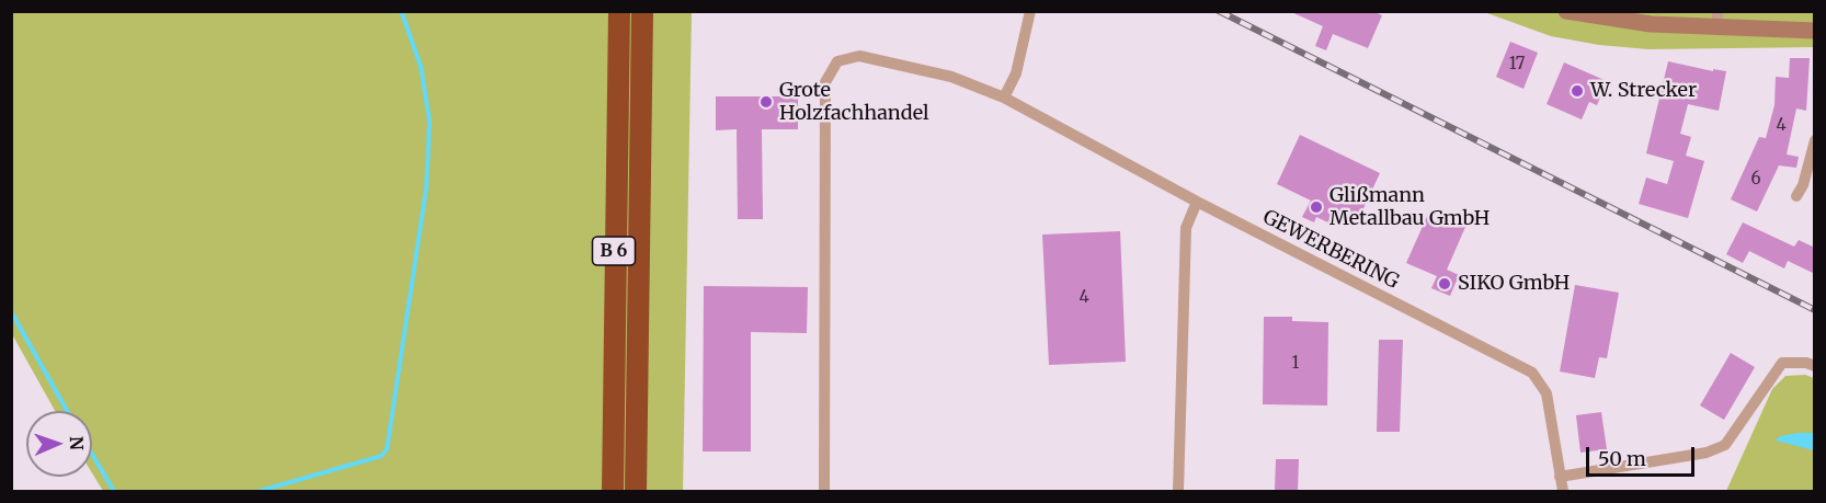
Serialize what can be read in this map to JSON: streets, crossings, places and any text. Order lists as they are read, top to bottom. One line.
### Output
{"streets":{"highway":["B 6"],"street":["GEWERBERING"]},"places":["W. Strecker","Grote Holzfachhandel","Glißmann Metallbau GmbH","SIKO GmbH"],"house_numbers":["17","4","6","4","1"],"scale_bar":"50 m","north":"right"}
